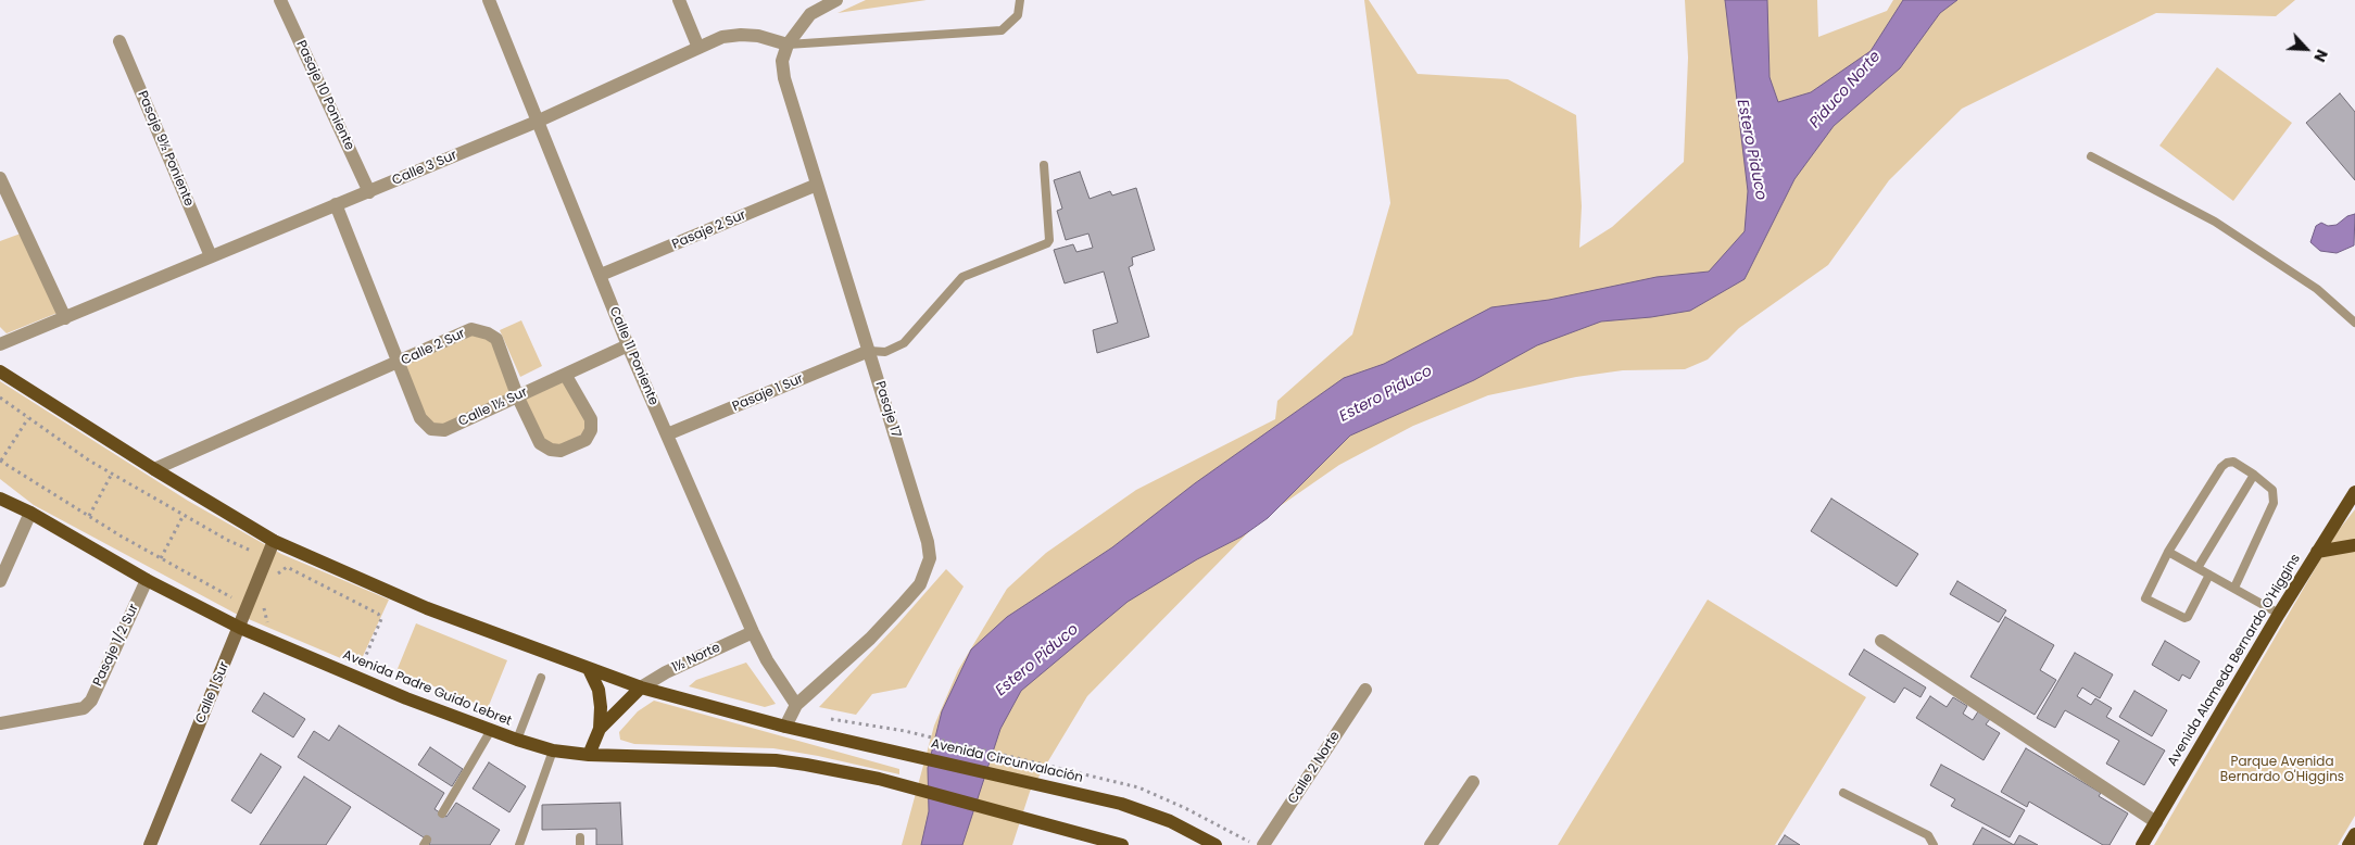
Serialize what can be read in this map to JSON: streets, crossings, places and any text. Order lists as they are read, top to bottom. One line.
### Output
{"streets":{"main road":["Avenida Alameda Bernardo O'Higgins","Avenida Padre Guido Lebret","Avenida Circunvalación"],"street":["Pasaje 10 Poniente","Pasaje 9½ Poniente","Calle 3 Sur","Pasaje 2 Sur","Calle 2 Sur","Calle 11 Poniente","Pasaje 1 Sur","Calle 1½ Sur","Pasaje 17","Pasaje 1/2 Sur","1½ Norte","Calle 1 Sur","Calle 2 Norte"]},"crossings":[["Pasaje 10 Poniente","Calle 3 Sur"],["Pasaje 9½ Poniente","Calle 3 Sur"],["Calle 3 Sur","Calle 11 Poniente"],["Calle 3 Sur","Calle 1½ Sur"],["Calle 3 Sur","Pasaje 17"],["Pasaje 2 Sur","Calle 11 Poniente"],["Pasaje 2 Sur","Pasaje 17"],["Calle 2 Sur","Calle 1½ Sur"],["Calle 11 Poniente","Pasaje 1 Sur"],["Calle 11 Poniente","Calle 1½ Sur"],["Calle 11 Poniente","Pasaje 17"],["Calle 11 Poniente","1½ Norte"],["Pasaje 1 Sur","Pasaje 17"],["Pasaje 17","Avenida Circunvalación"],["Pasaje 1/2 Sur","Avenida Padre Guido Lebret"],["Avenida Padre Guido Lebret","Calle 1 Sur"]],"water":["Piduco Norte","Estero Piduco"],"parks":["Parque Avenida Bernardo O'Higgins"],"north":"bottom right"}
